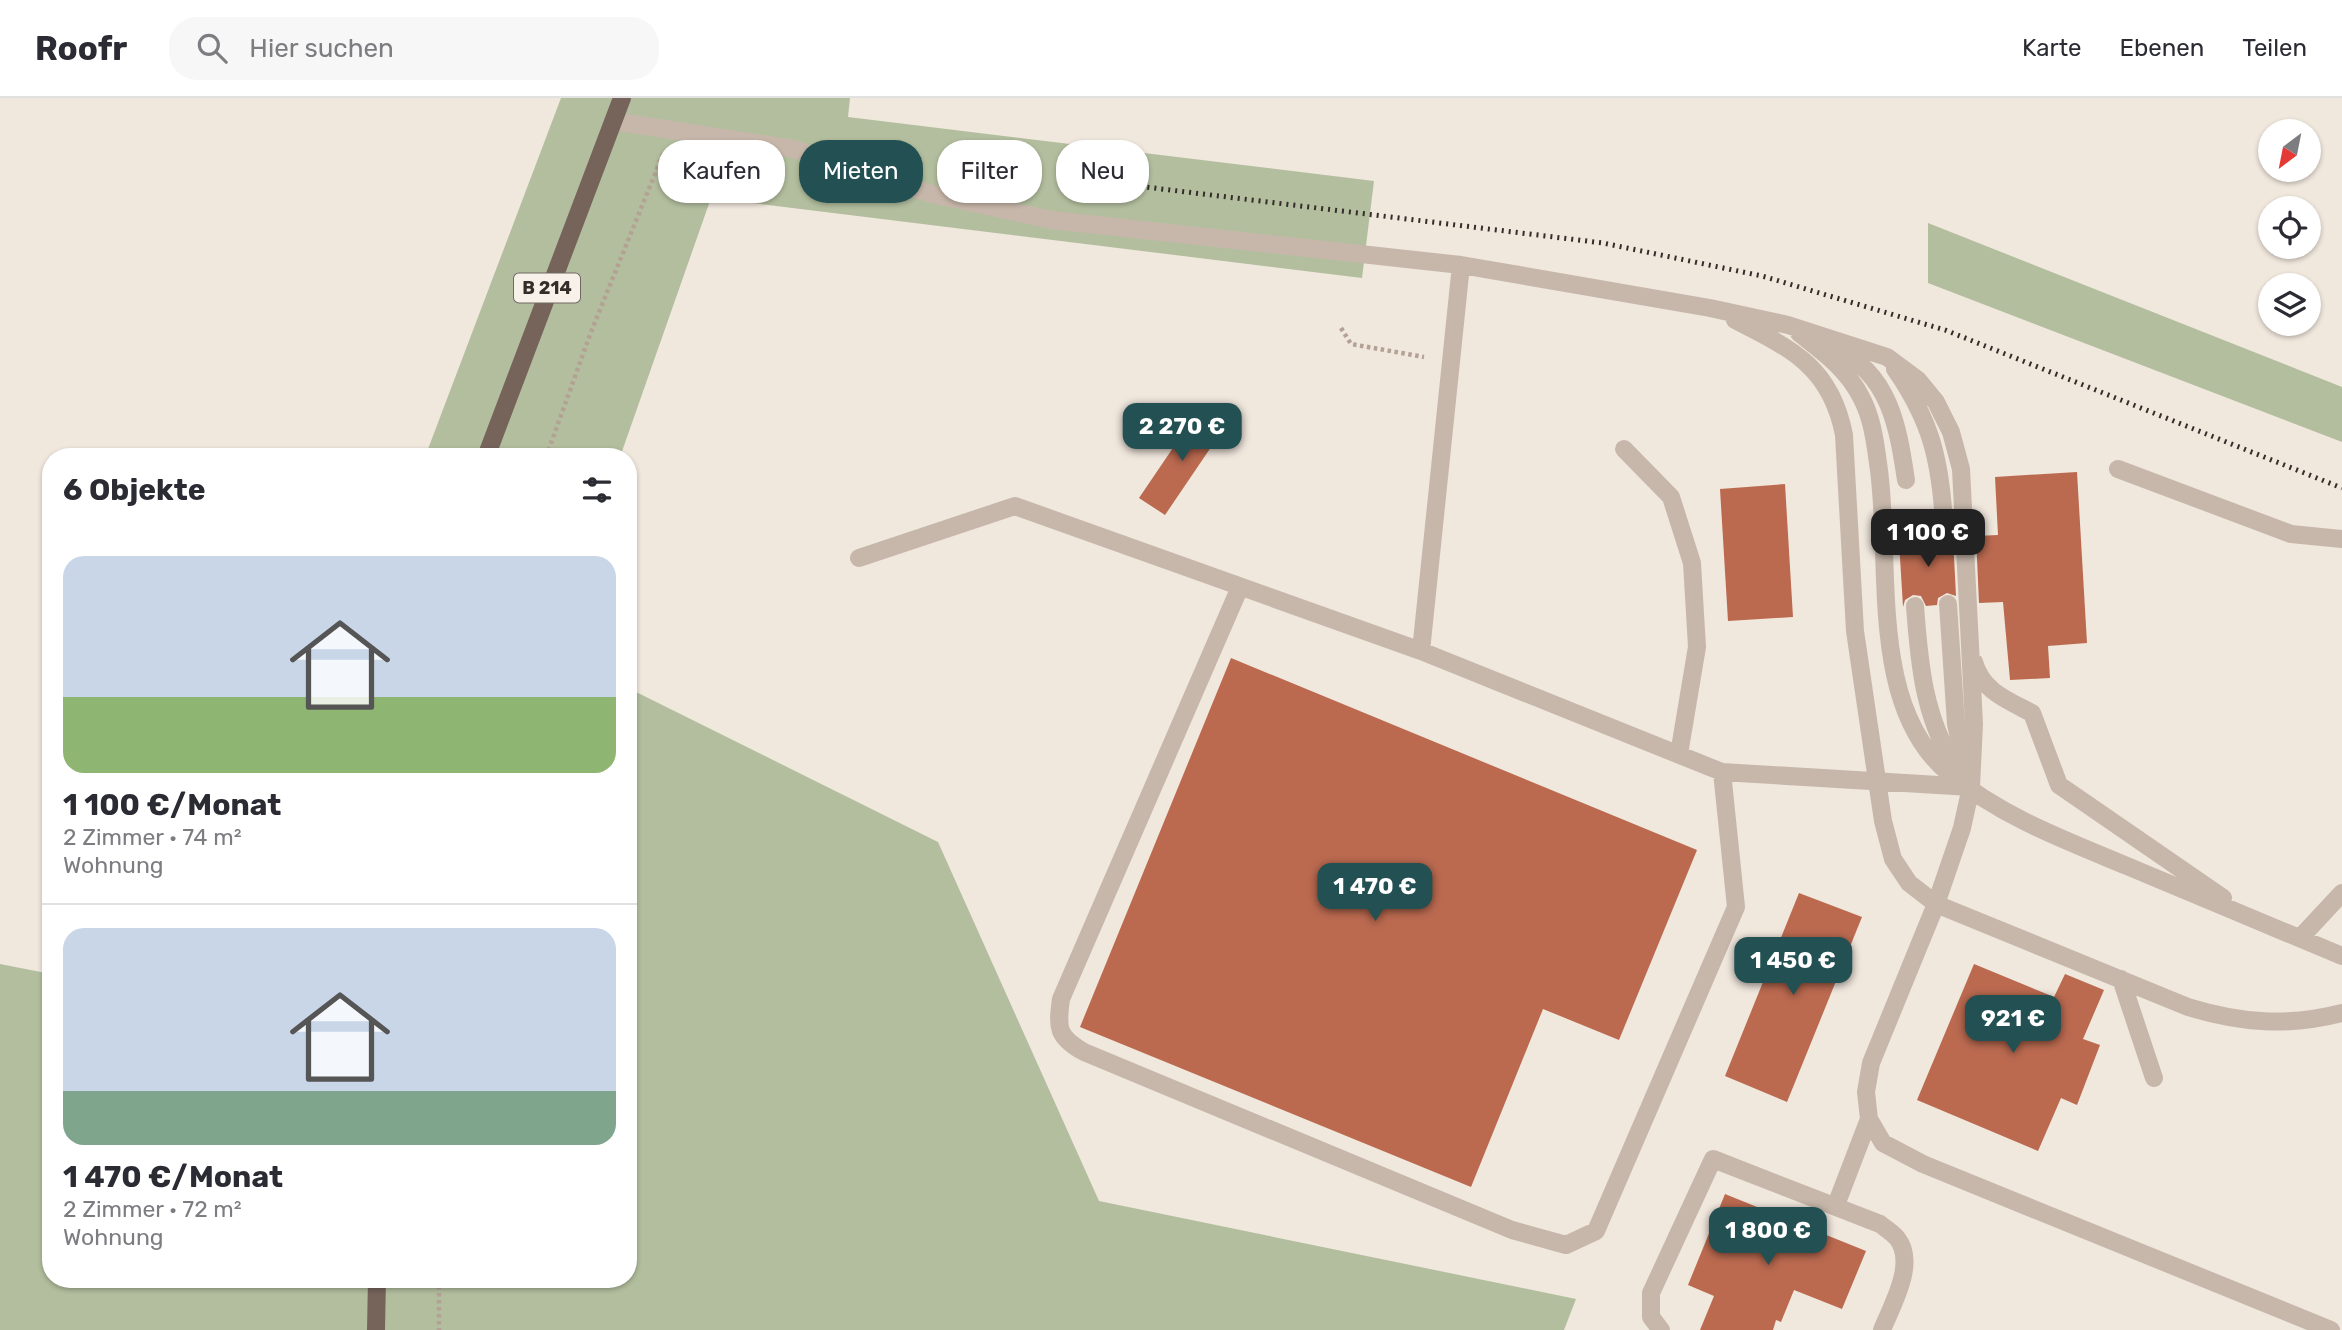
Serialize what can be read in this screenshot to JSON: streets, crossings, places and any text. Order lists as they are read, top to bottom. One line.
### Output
{"streets":{"main road":["B 214"]},"north":"bottom left","page":{"header":"Roofr","search":"Hier suchen","nav":["Karte","Ebenen","Teilen"],"chip":["Kaufen","Mieten","Filter","Neu"],"price":["2 270 €","1 100 €","1 470 €","1 450 €","921 €","1 800 €"],"heading":"6 Objekte","list":[{"name":"1 100 €/Monat","note":"2 Zimmer · 74 m² · Wohnung"},{"name":"1 470 €/Monat","note":"2 Zimmer · 72 m² · Wohnung"}]}}
